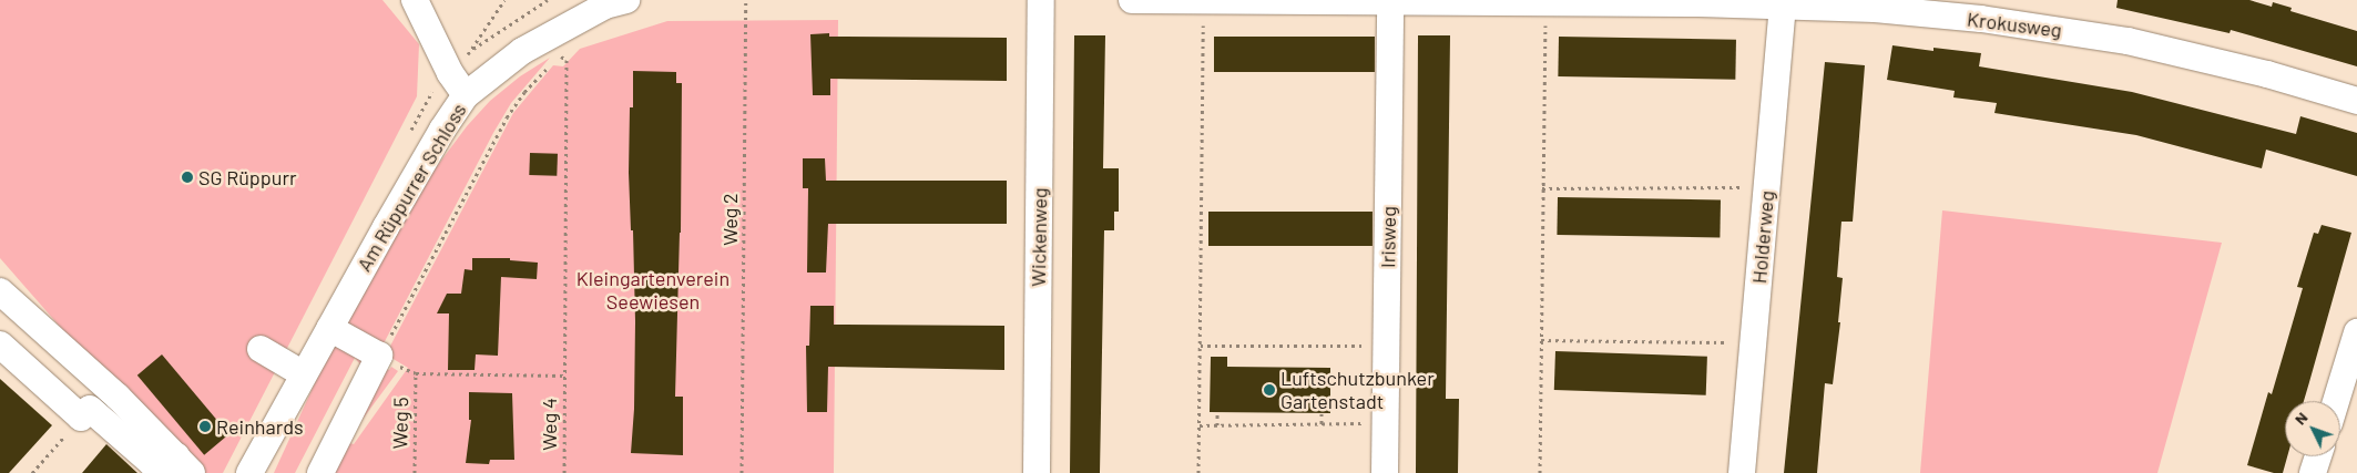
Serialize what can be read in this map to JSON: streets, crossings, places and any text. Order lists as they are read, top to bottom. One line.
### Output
{"streets":{"street":["Krokusweg","Am Rüppurrer Schloss","Wickenweg","Irisweg","Holderweg"],"path":["Weg 2","Weg 5","Weg 4"]},"crossings":[["Krokusweg","Irisweg"],["Krokusweg","Holderweg"]],"parks":["Kleingartenverein Seewiesen"],"places":["SG Rüppurr","Luftschutzbunker Gartenstadt","Reinhards"],"north":"top left"}
